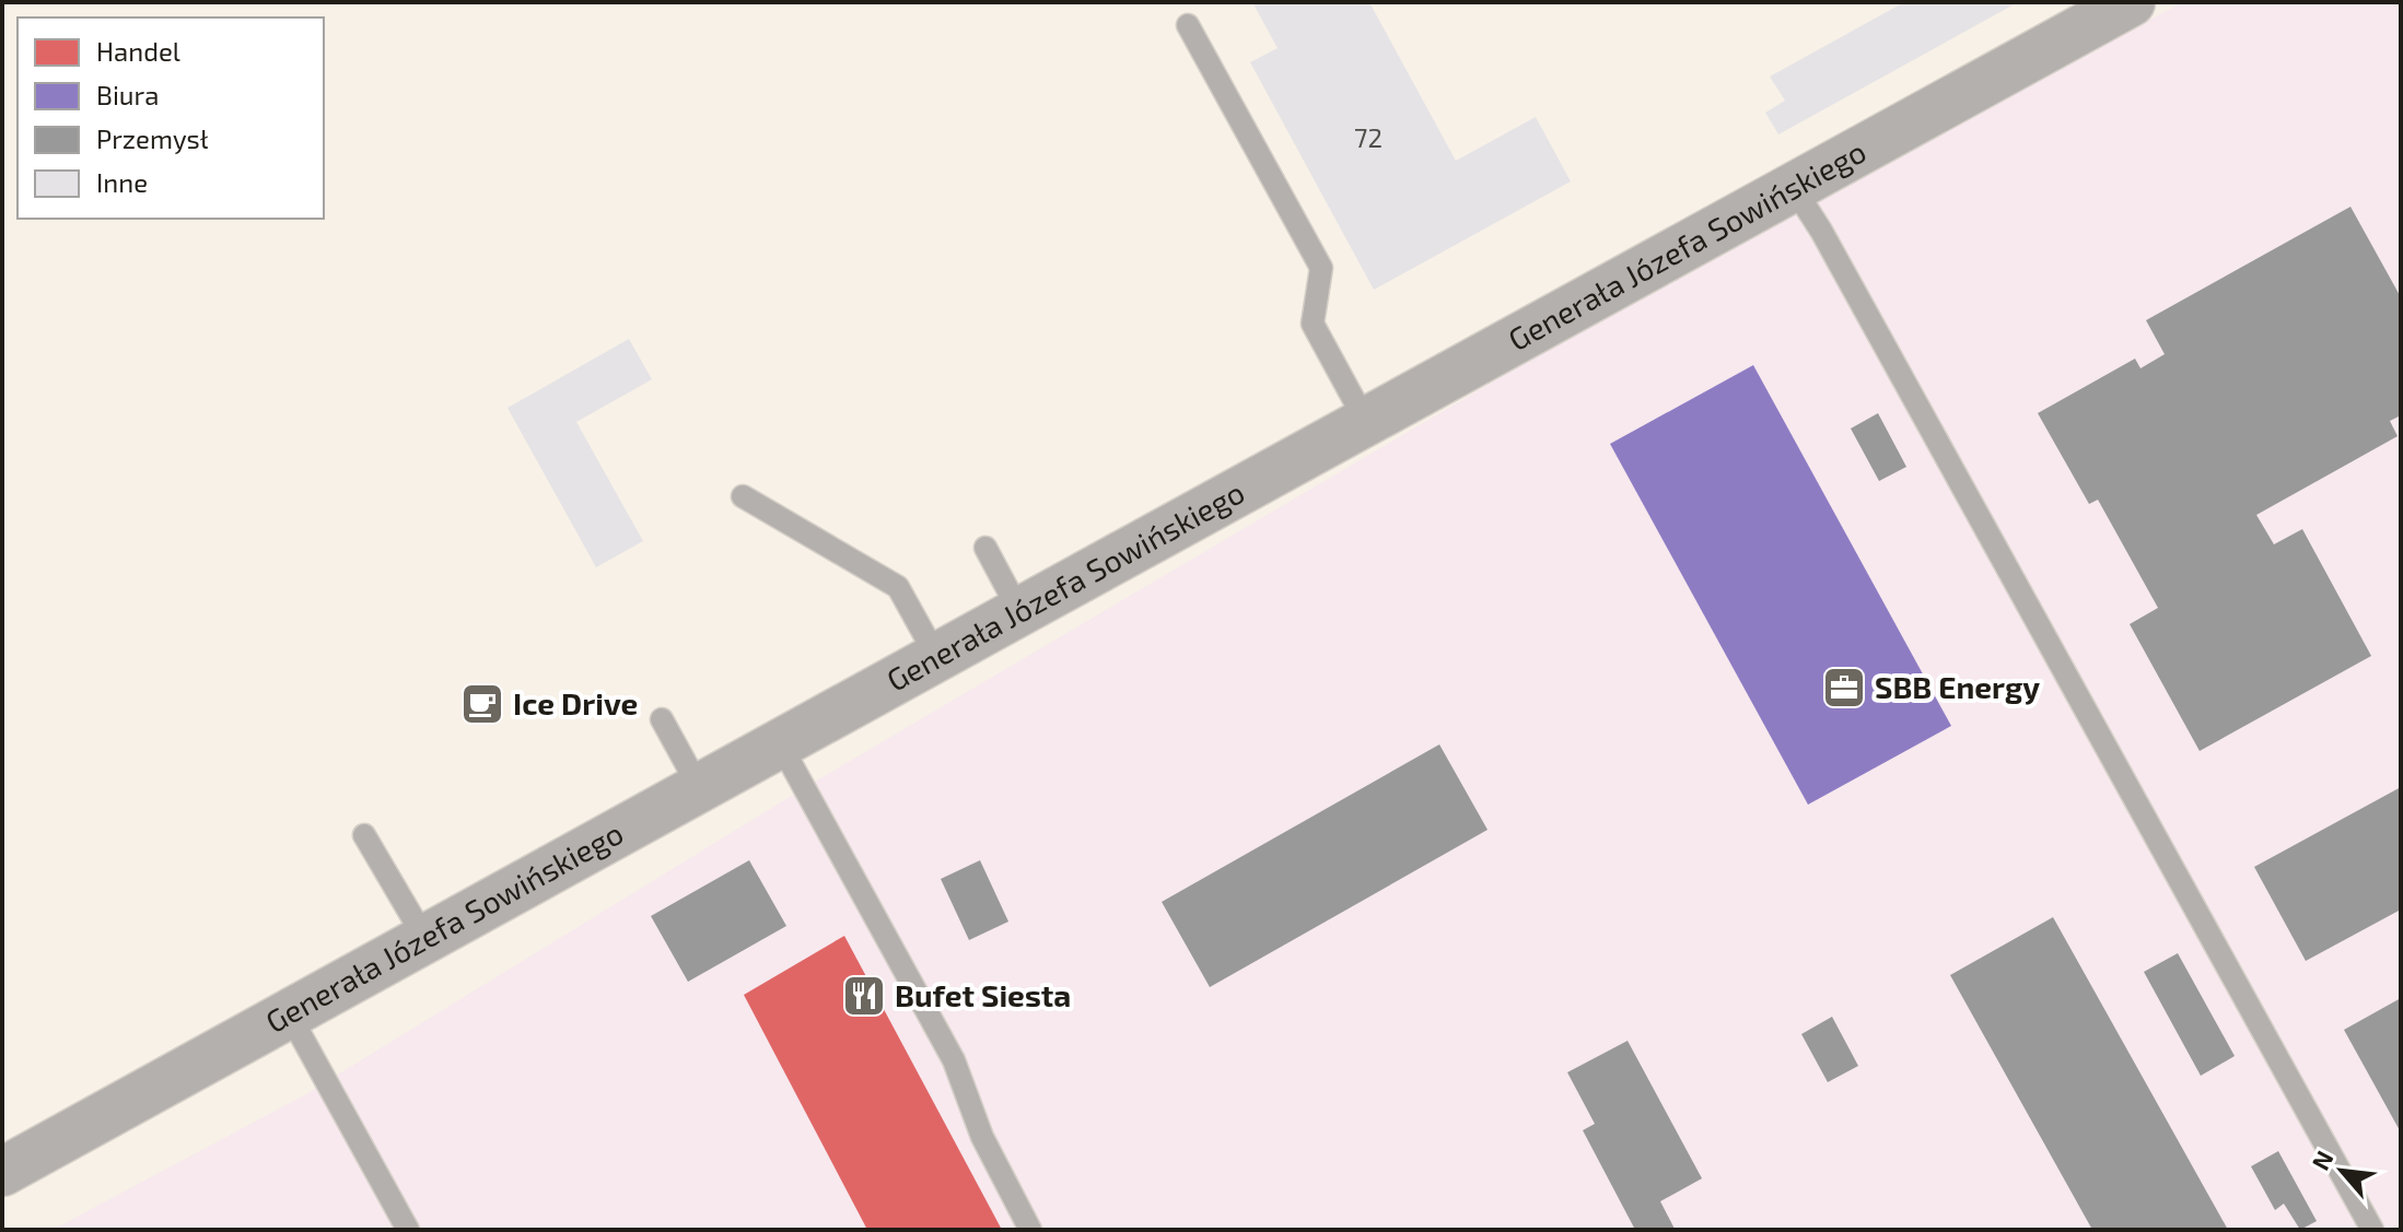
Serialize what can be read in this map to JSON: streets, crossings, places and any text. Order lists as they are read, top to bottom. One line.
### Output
{"streets":{"street":["Generała Józefa Sowińskiego"]},"places":{"office":["SBB Energy"],"cafe":["Ice Drive"],"restaurant":["Bufet Siesta"]},"house_numbers":["72"],"legend":["Handel","Biura","Przemysł","Inne"],"north":"top left"}
